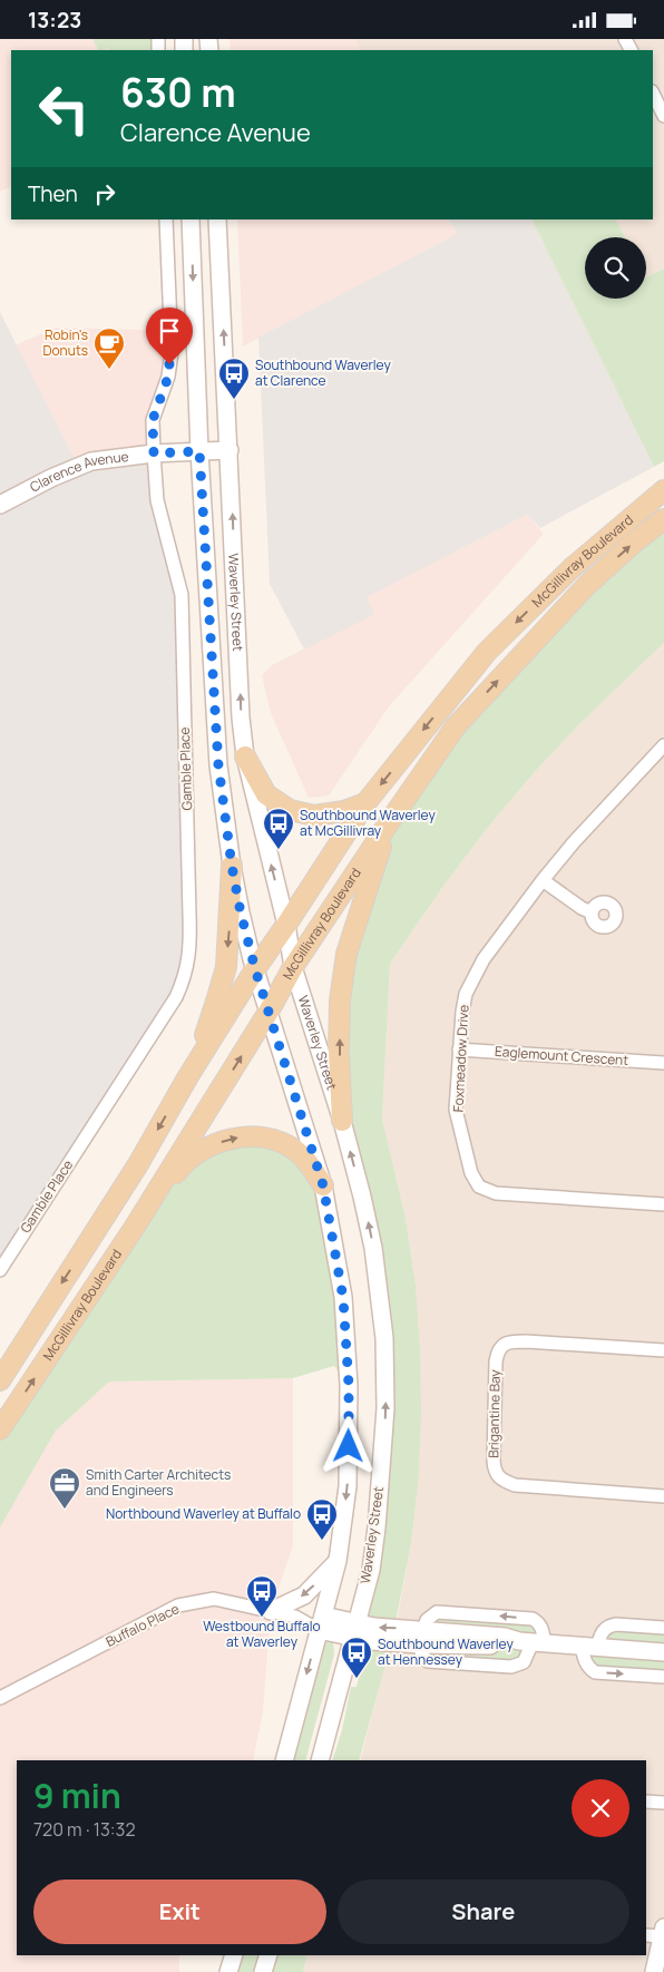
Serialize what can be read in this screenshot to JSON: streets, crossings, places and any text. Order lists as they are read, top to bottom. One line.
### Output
{"streets":{"main road":["Clarence Avenue","McGillivray Boulevard","Waverley Street"],"street":["Gamble Place","Eaglemount Crescent","Foxmeadow Drive","Brigantine Bay","Buffalo Place"]},"crossings":[["Clarence Avenue","Waverley Street"],["Clarence Avenue","Gamble Place"],["McGillivray Boulevard","Waverley Street"],["Waverley Street","Buffalo Place"],["Eaglemount Crescent","Foxmeadow Drive"]],"places":{"cafe":["Robin's Donuts"],"bus stop":["Southbound Waverley at Clarence","Southbound Waverley at McGillivray","Northbound Waverley at Buffalo","Westbound Buffalo at Waverley","Southbound Waverley at Hennessey"],"office":["Smith Carter Architects and Engineers"]},"page":{"status":"13:23","turn":["630 m","Clarence Avenue"],"then":"Then","heading":["9 min","720 m · 13:32"],"buttons":["Exit","Share"]}}
